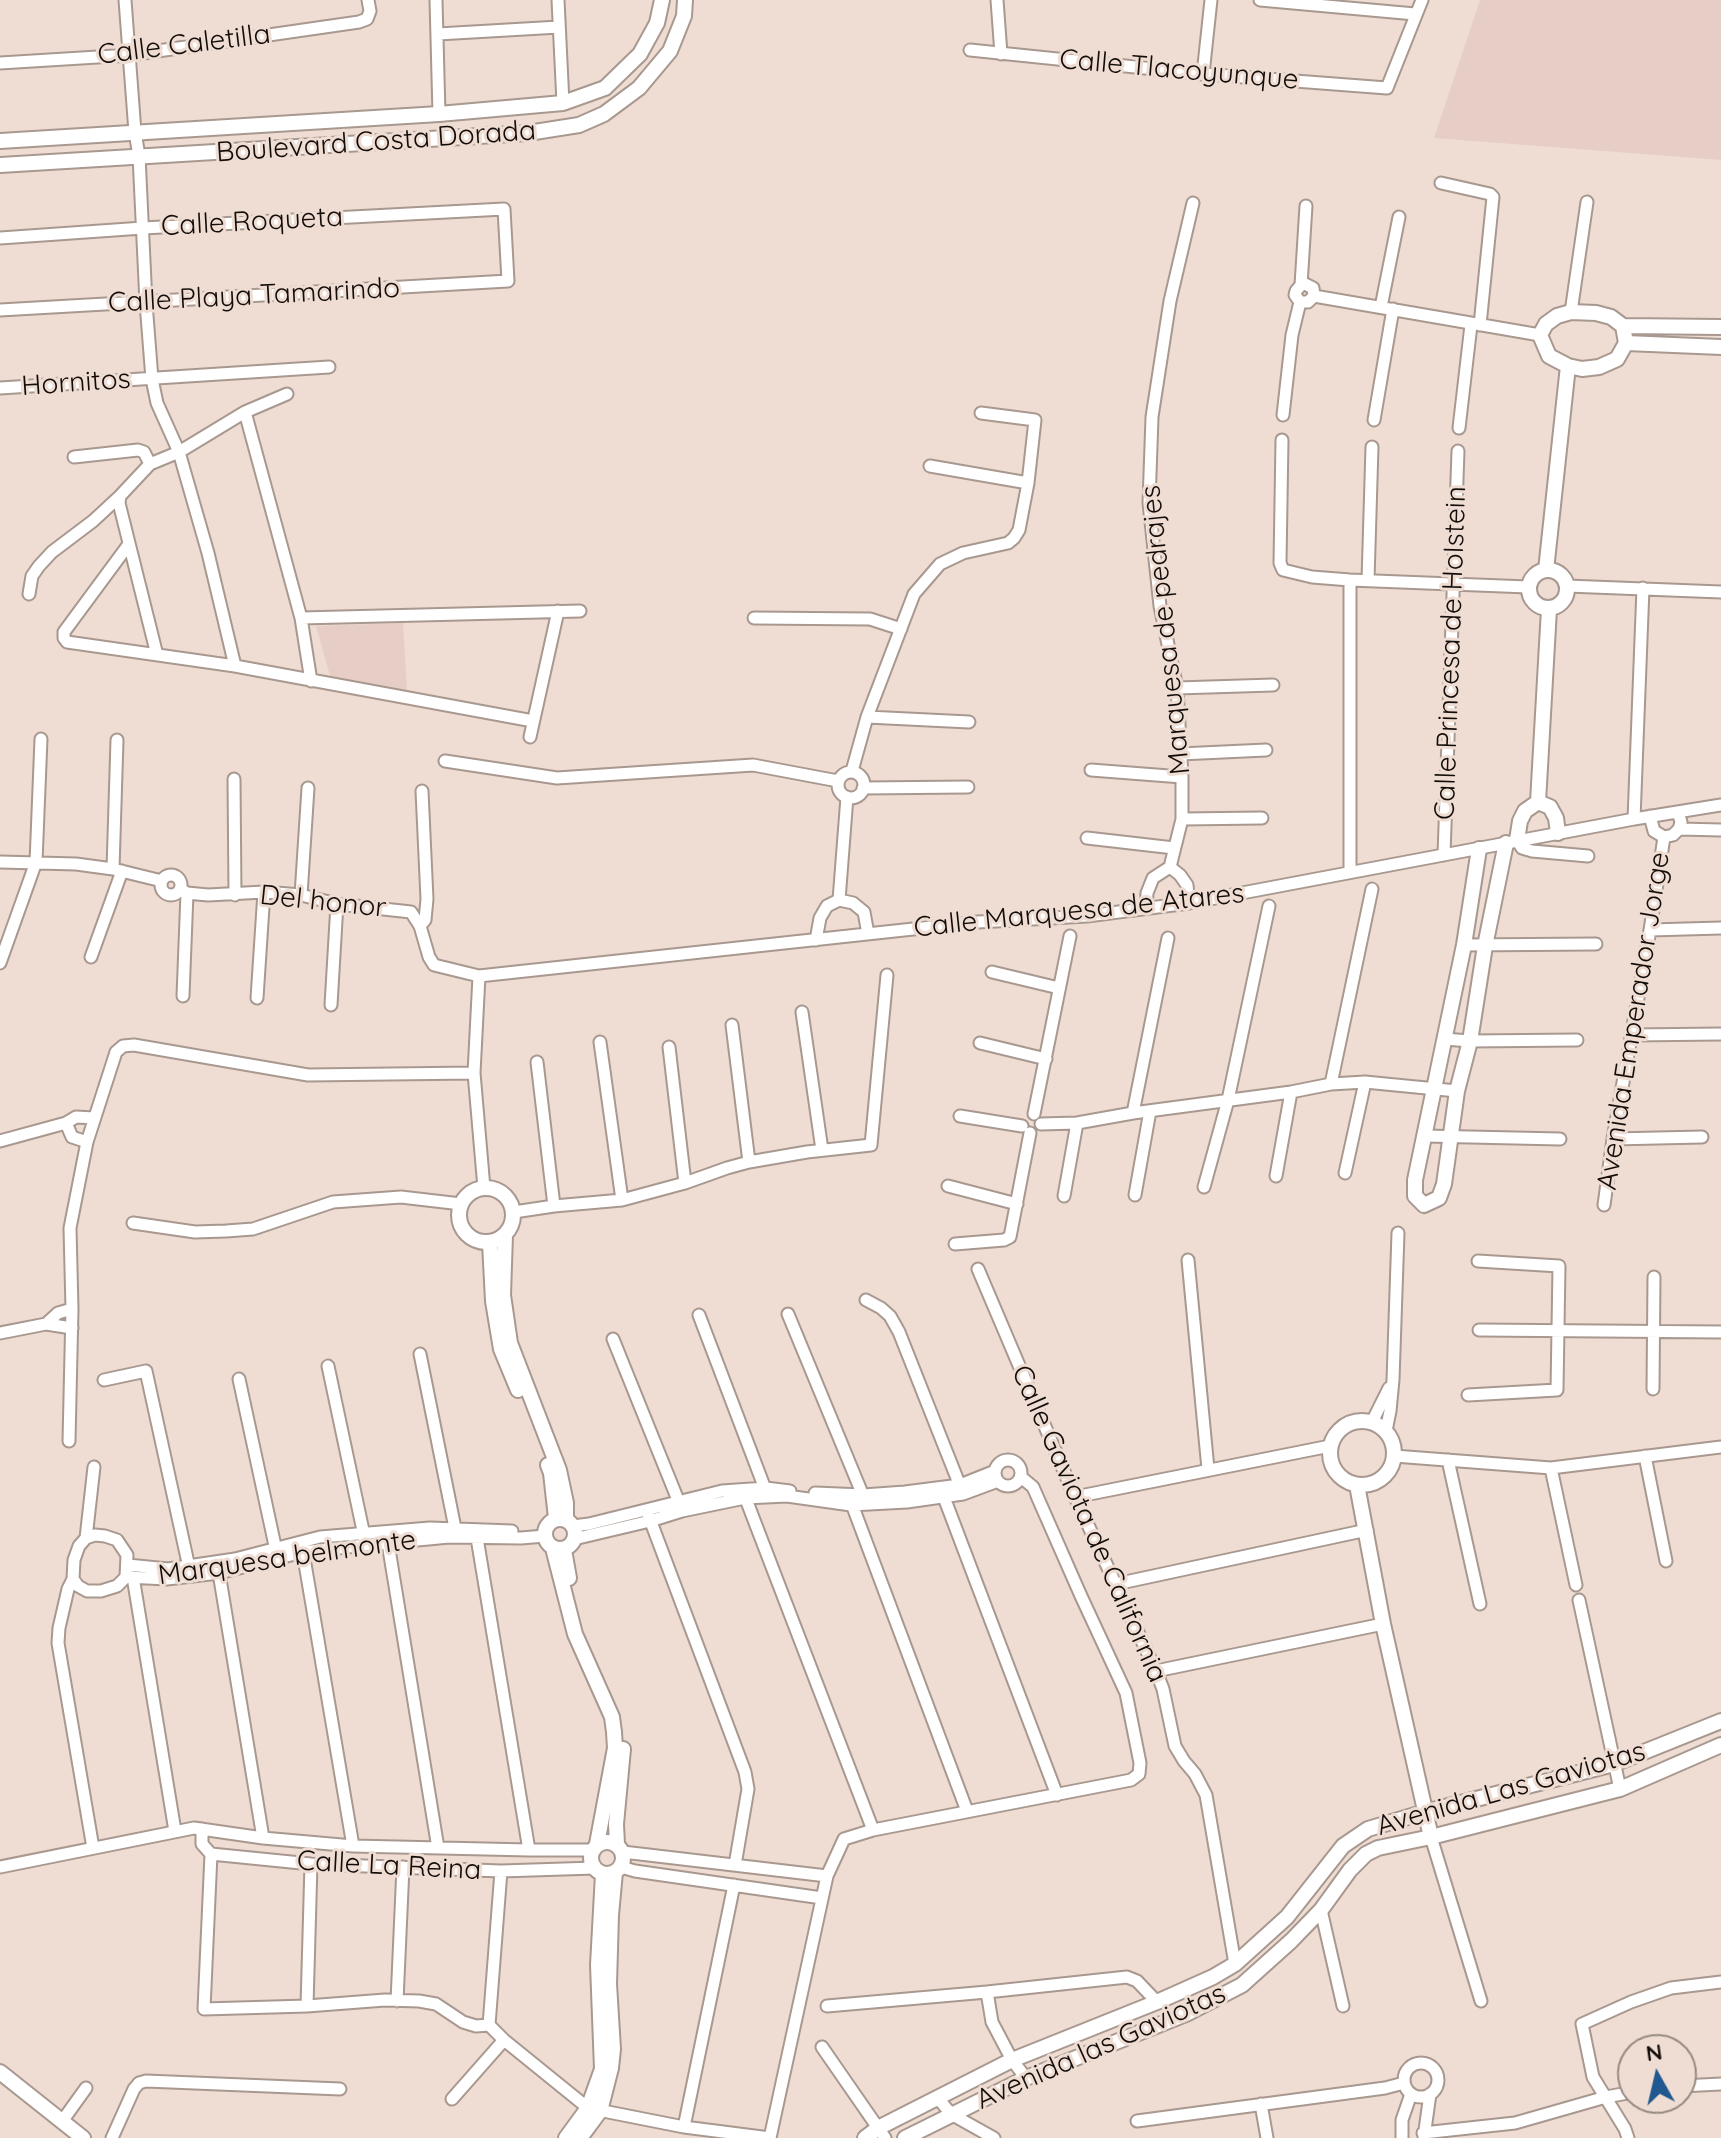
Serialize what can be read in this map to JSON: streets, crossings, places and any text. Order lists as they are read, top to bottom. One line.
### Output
{"streets":{"street":["Calle Caletilla","Calle Tlacoyunque","Boulevard Costa Dorada","Calle Roqueta","Calle Playa Tamarindo","Hornitos","Marquesa de pedrajes","Calle Princesa de HoIstein","Del honor","Calle Marquesa de Atares","Avenida Emperador Jorge","Calle Gaviota de California","Marquesa belmonte","Avenida Las Gaviotas","Calle La Reina","Avenida las Gaviotas"]},"crossings":[["Calle Roqueta","Calle Playa Tamarindo"],["Calle Princesa de HoIstein","Calle Marquesa de Atares"],["Del honor","Calle Marquesa de Atares"],["Calle Marquesa de Atares","Avenida Emperador Jorge"],["Calle Gaviota de California","Marquesa belmonte"],["Calle Gaviota de California","Avenida Las Gaviotas"],["Avenida Las Gaviotas","Avenida las Gaviotas"]],"north":"top"}
